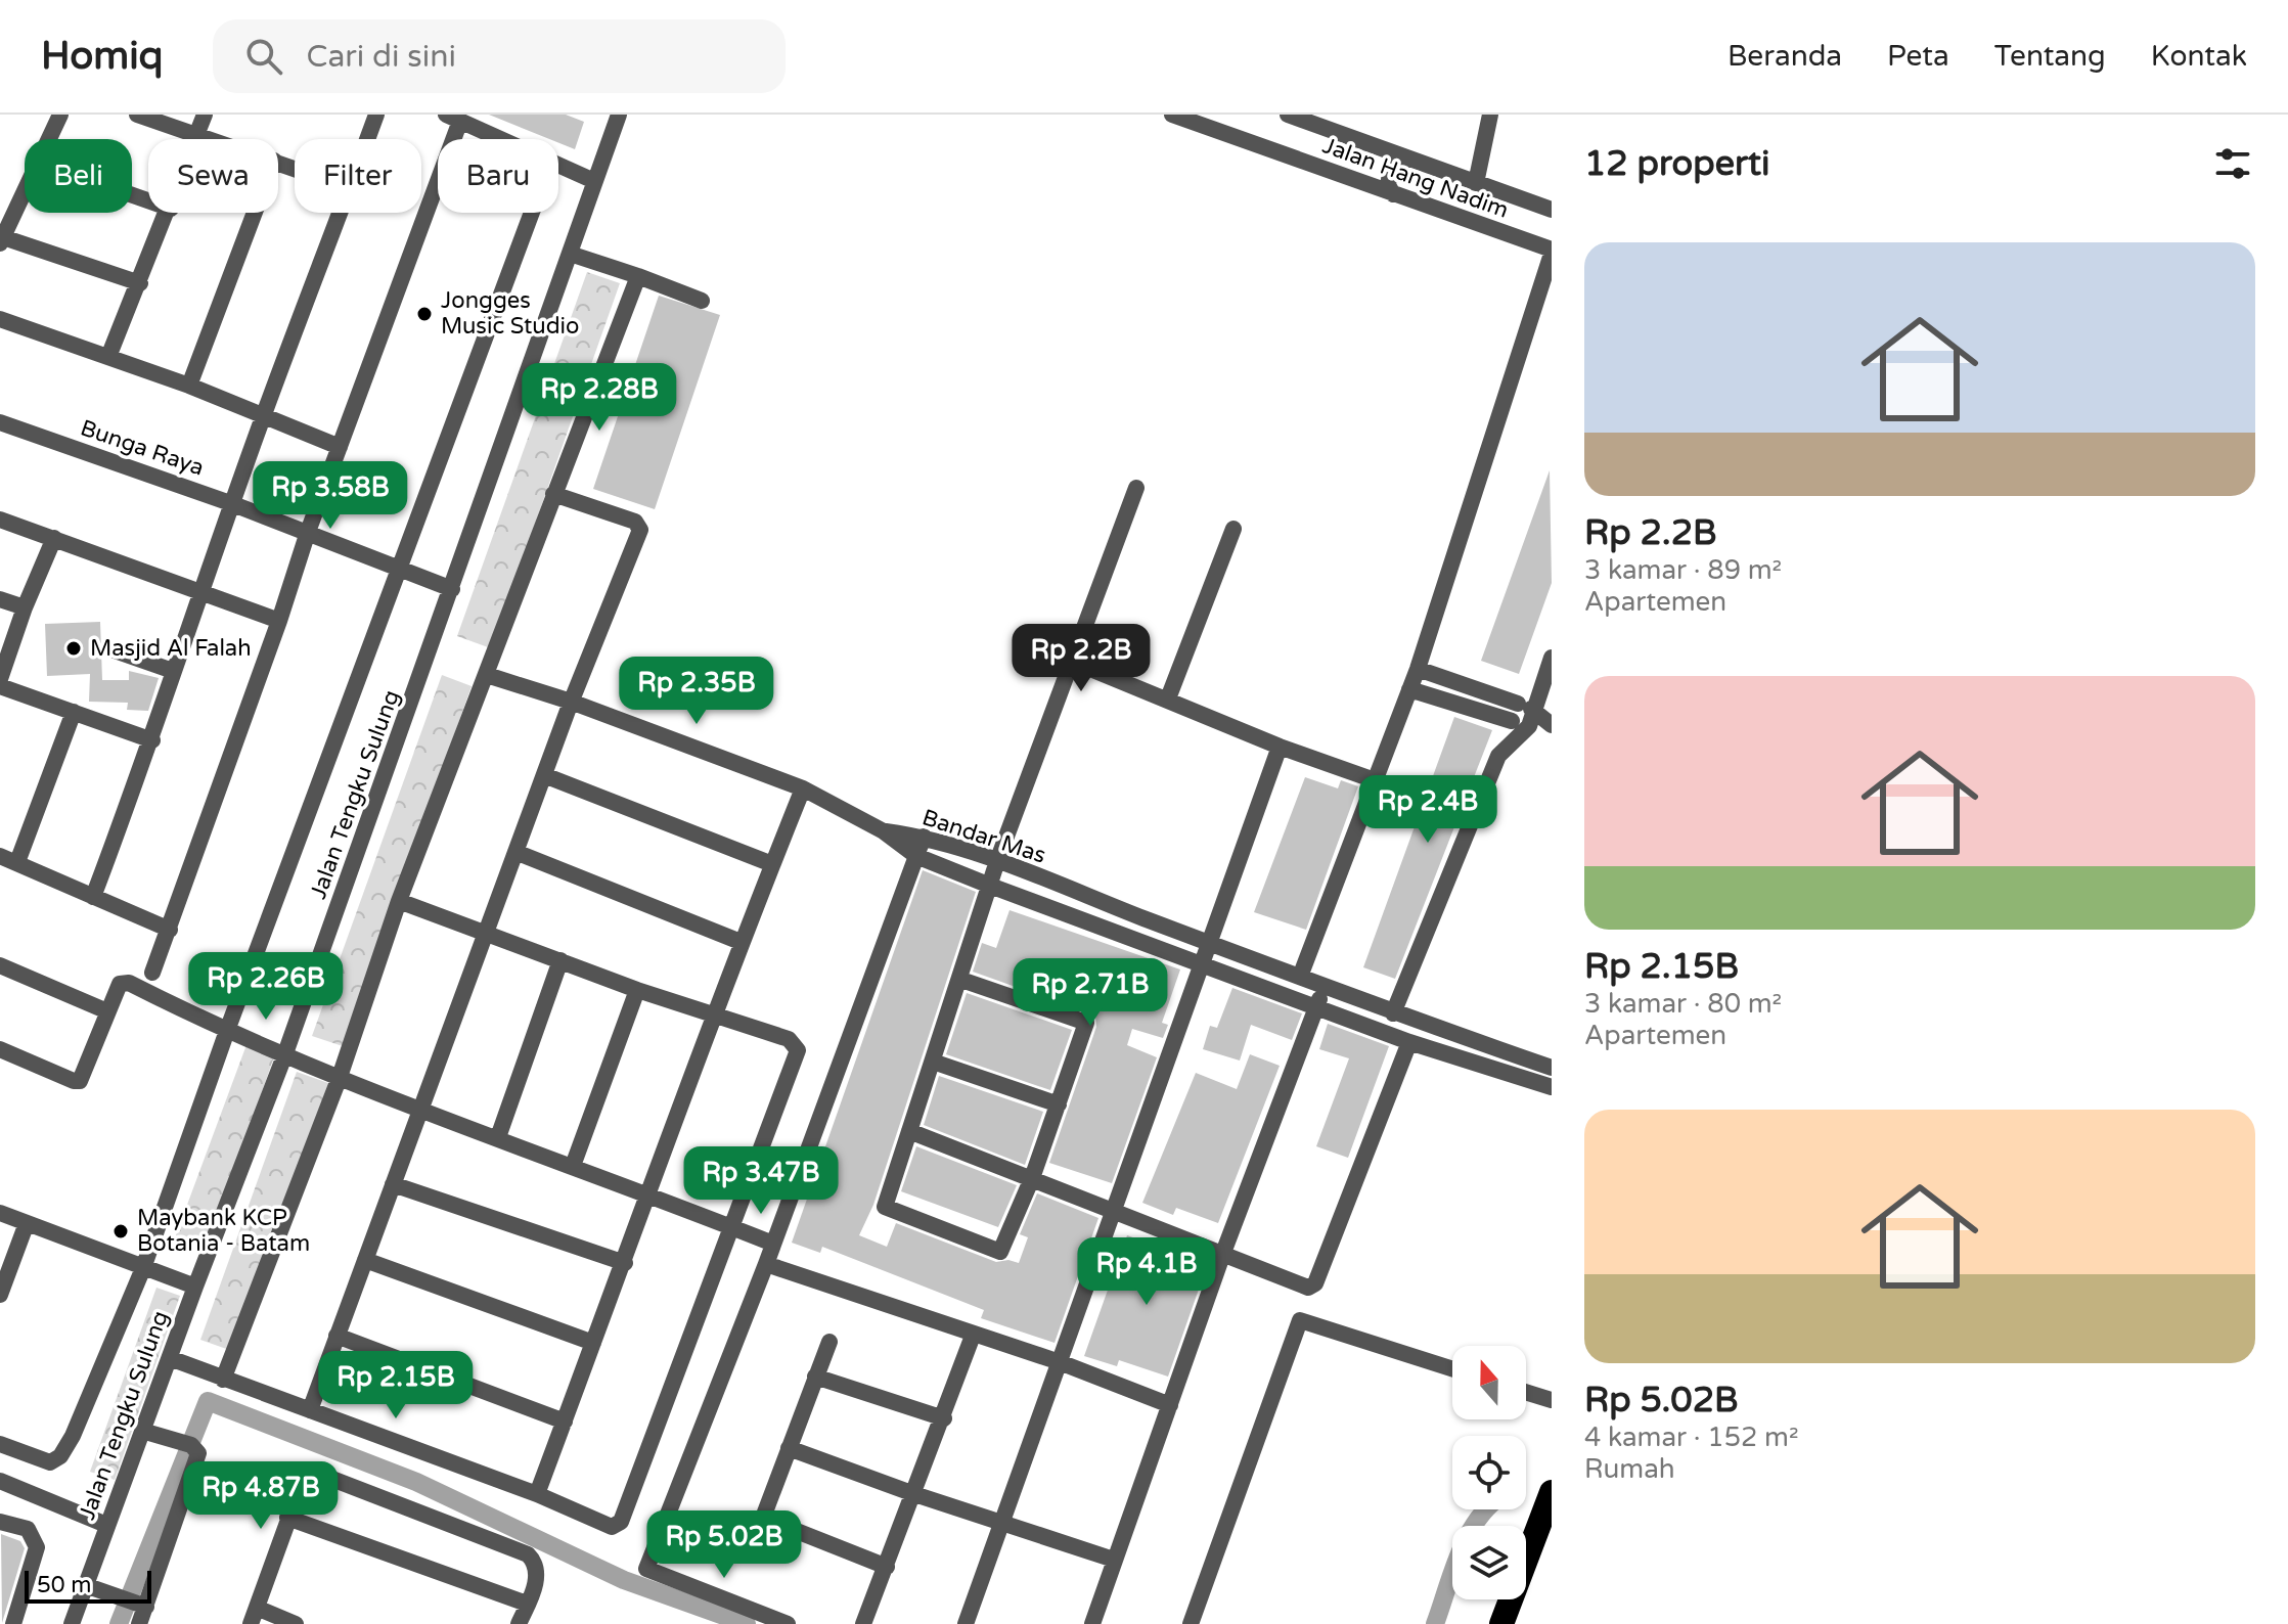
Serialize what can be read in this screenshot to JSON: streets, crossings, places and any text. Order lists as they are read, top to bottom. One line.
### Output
{"streets":{"street":["Jalan Hang Nadim","Bunga Raya","Jalan Tengku Sulung","Bandar Mas"]},"crossings":[["Bunga Raya","Jalan Tengku Sulung"]],"places":["Jongges Music Studio","Masjid Al Falah","Maybank KCP Botania - Batam"],"scale_bar":"50 m","north":"top","page":{"header":"Homiq","search":"Cari di sini","nav":["Beranda","Peta","Tentang","Kontak"],"heading":"12 properti","chip":["Beli","Sewa","Filter","Baru"],"list":[{"name":"Rp 2.2B","note":"3 kamar · 89 m² · Apartemen"},{"name":"Rp 2.15B","note":"3 kamar · 80 m² · Apartemen"},{"name":"Rp 5.02B","note":"4 kamar · 152 m² · Rumah"}],"price":["Rp 2.28B","Rp 3.58B","Rp 2.2B","Rp 2.35B","Rp 2.4B","Rp 2.26B","Rp 2.71B","Rp 3.47B","Rp 4.1B","Rp 2.15B","Rp 4.87B","Rp 5.02B"],"scale":"50 m"}}
